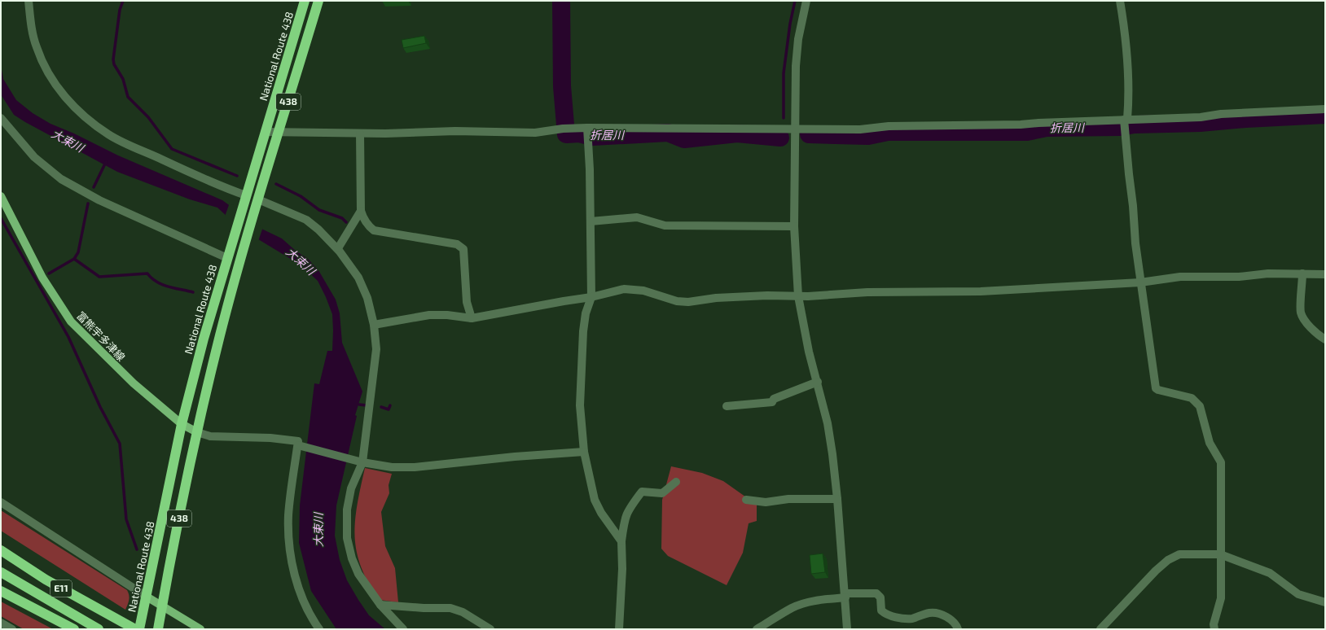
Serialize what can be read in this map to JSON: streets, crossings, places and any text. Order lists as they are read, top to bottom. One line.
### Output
{"streets":{"highway":["National Route 438","438","E11"],"main road":["富熊宇多津線"]},"crossings":[["National Route 438","富熊宇多津線"],["438","富熊宇多津線"]],"water":["折居川","大束川"]}
